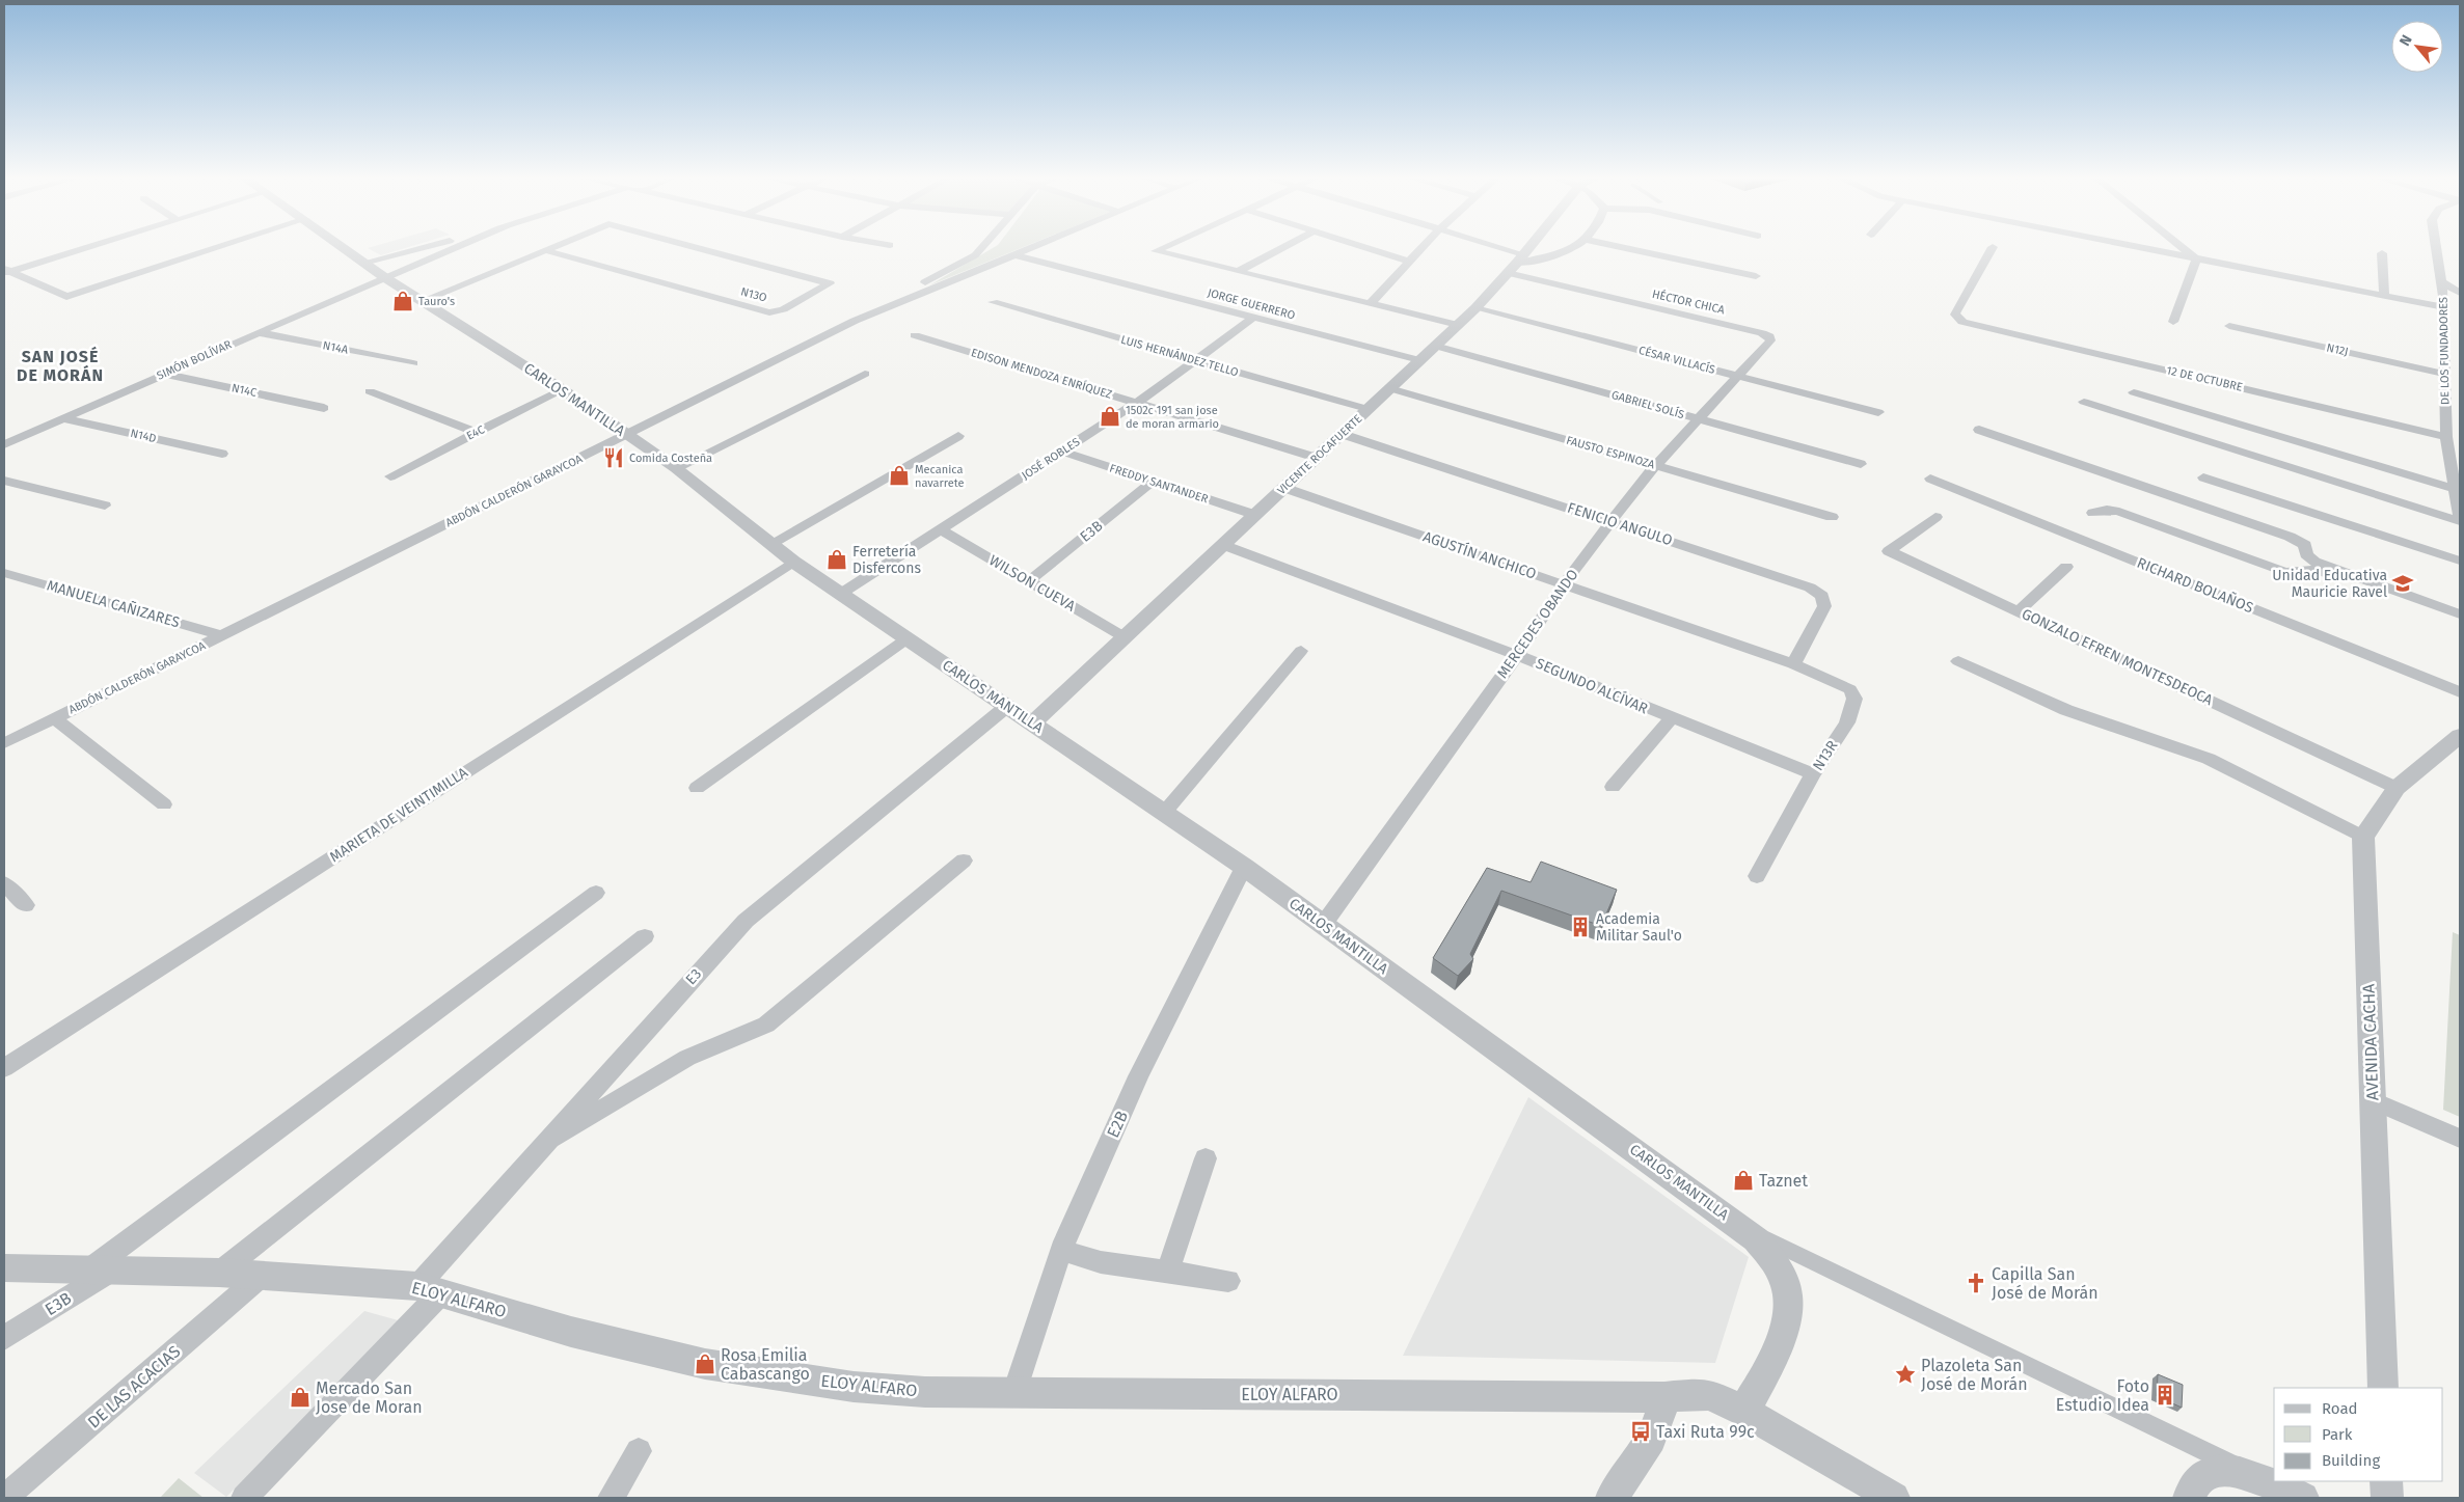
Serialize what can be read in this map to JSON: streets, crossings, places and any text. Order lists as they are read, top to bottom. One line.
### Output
{"streets":{"street":["N13O","HÉCTOR CHICA","JORGE GUERRERO","N14A","N12J","DE LOS FUNDADORES","LUIS HERNÁNDEZ TELLO","SIMÓN BOLÍVAR","CÉSAR VILLACÍS","EDISON MENDOZA ENRÍQUEZ","12 DE OCTUBRE","N14C","CARLOS MANTILLA","GABRIEL SOLÍS","E4C","N14D","FAUSTO ESPINOZA","VICENTE ROCAFUERTE","JOSÉ ROBLES","FREDDY SANTANDER","ABDÓN CALDERÓN GARAYCOA","FENICIO ANGULO","E3B","AGUSTÍN ANCHICO","WILSON CUEVA","RICHARD BOLAÑOS","MANUELA CAÑIZARES","MERCEDES OBANDO","GONZALO EFREN MONTESDEOCA","SEGUNDO ALCÍVAR","N13R","MARIETA DE VEINTIMILLA","E3","AVENIDA CACHA","E2B","ELOY ALFARO","DE LAS ACACIAS"]},"crossings":[["HÉCTOR CHICA","VICENTE ROCAFUERTE"],["HÉCTOR CHICA","MERCEDES OBANDO"],["JORGE GUERRERO","VICENTE ROCAFUERTE"],["JORGE GUERRERO","JOSÉ ROBLES"],["JORGE GUERRERO","ABDÓN CALDERÓN GARAYCOA"],["N14A","SIMÓN BOLÍVAR"],["N12J","DE LOS FUNDADORES"],["DE LOS FUNDADORES","12 DE OCTUBRE"],["LUIS HERNÁNDEZ TELLO","VICENTE ROCAFUERTE"],["LUIS HERNÁNDEZ TELLO","JOSÉ ROBLES"],["SIMÓN BOLÍVAR","N14C"],["SIMÓN BOLÍVAR","CARLOS MANTILLA"],["SIMÓN BOLÍVAR","N14D"],["CÉSAR VILLACÍS","VICENTE ROCAFUERTE"],["CÉSAR VILLACÍS","MERCEDES OBANDO"],["EDISON MENDOZA ENRÍQUEZ","VICENTE ROCAFUERTE"],["EDISON MENDOZA ENRÍQUEZ","JOSÉ ROBLES"],["CARLOS MANTILLA","E4C"],["CARLOS MANTILLA","VICENTE ROCAFUERTE"],["CARLOS MANTILLA","JOSÉ ROBLES"],["CARLOS MANTILLA","ABDÓN CALDERÓN GARAYCOA"],["CARLOS MANTILLA","MERCEDES OBANDO"],["CARLOS MANTILLA","MARIETA DE VEINTIMILLA"],["CARLOS MANTILLA","E3"],["CARLOS MANTILLA","E2B"],["CARLOS MANTILLA","ELOY ALFARO"],["GABRIEL SOLÍS","VICENTE ROCAFUERTE"],["GABRIEL SOLÍS","MERCEDES OBANDO"],["FAUSTO ESPINOZA","VICENTE ROCAFUERTE"],["FAUSTO ESPINOZA","MERCEDES OBANDO"],["VICENTE ROCAFUERTE","FREDDY SANTANDER"],["VICENTE ROCAFUERTE","FENICIO ANGULO"],["VICENTE ROCAFUERTE","AGUSTÍN ANCHICO"],["VICENTE ROCAFUERTE","WILSON CUEVA"],["VICENTE ROCAFUERTE","SEGUNDO ALCÍVAR"],["JOSÉ ROBLES","FREDDY SANTANDER"],["JOSÉ ROBLES","WILSON CUEVA"],["FREDDY SANTANDER","E3B"],["ABDÓN CALDERÓN GARAYCOA","MANUELA CAÑIZARES"],["FENICIO ANGULO","AGUSTÍN ANCHICO"],["FENICIO ANGULO","MERCEDES OBANDO"],["FENICIO ANGULO","N13R"],["E3B","WILSON CUEVA"],["E3B","ELOY ALFARO"],["AGUSTÍN ANCHICO","MERCEDES OBANDO"],["AGUSTÍN ANCHICO","N13R"],["MERCEDES OBANDO","SEGUNDO ALCÍVAR"],["SEGUNDO ALCÍVAR","N13R"],["E3","ELOY ALFARO"],["E2B","ELOY ALFARO"],["ELOY ALFARO","DE LAS ACACIAS"]],"districts":["SAN JOSÉ DE MORÁN"],"places":{"shop":["Tauro's","1502c 191 san jose de moran armario","Mecanica navarrete","Ferretería Disfercons","Taznet","Rosa Emilia Cabascango","Mercado San Jose de Moran"],"restaurant":["Comida Costeña"],"school or university":["Unidad Educativa Mauricie Ravel"],"building":["Academia Militar Saul'o","Foto Estudio Idea"],"church":["Capilla San José de Morán"],"place":["Plazoleta San José de Morán"],"bus stop":["Taxi Ruta 99c"]},"legend":["Road","Park","Building"],"north":"top left"}
